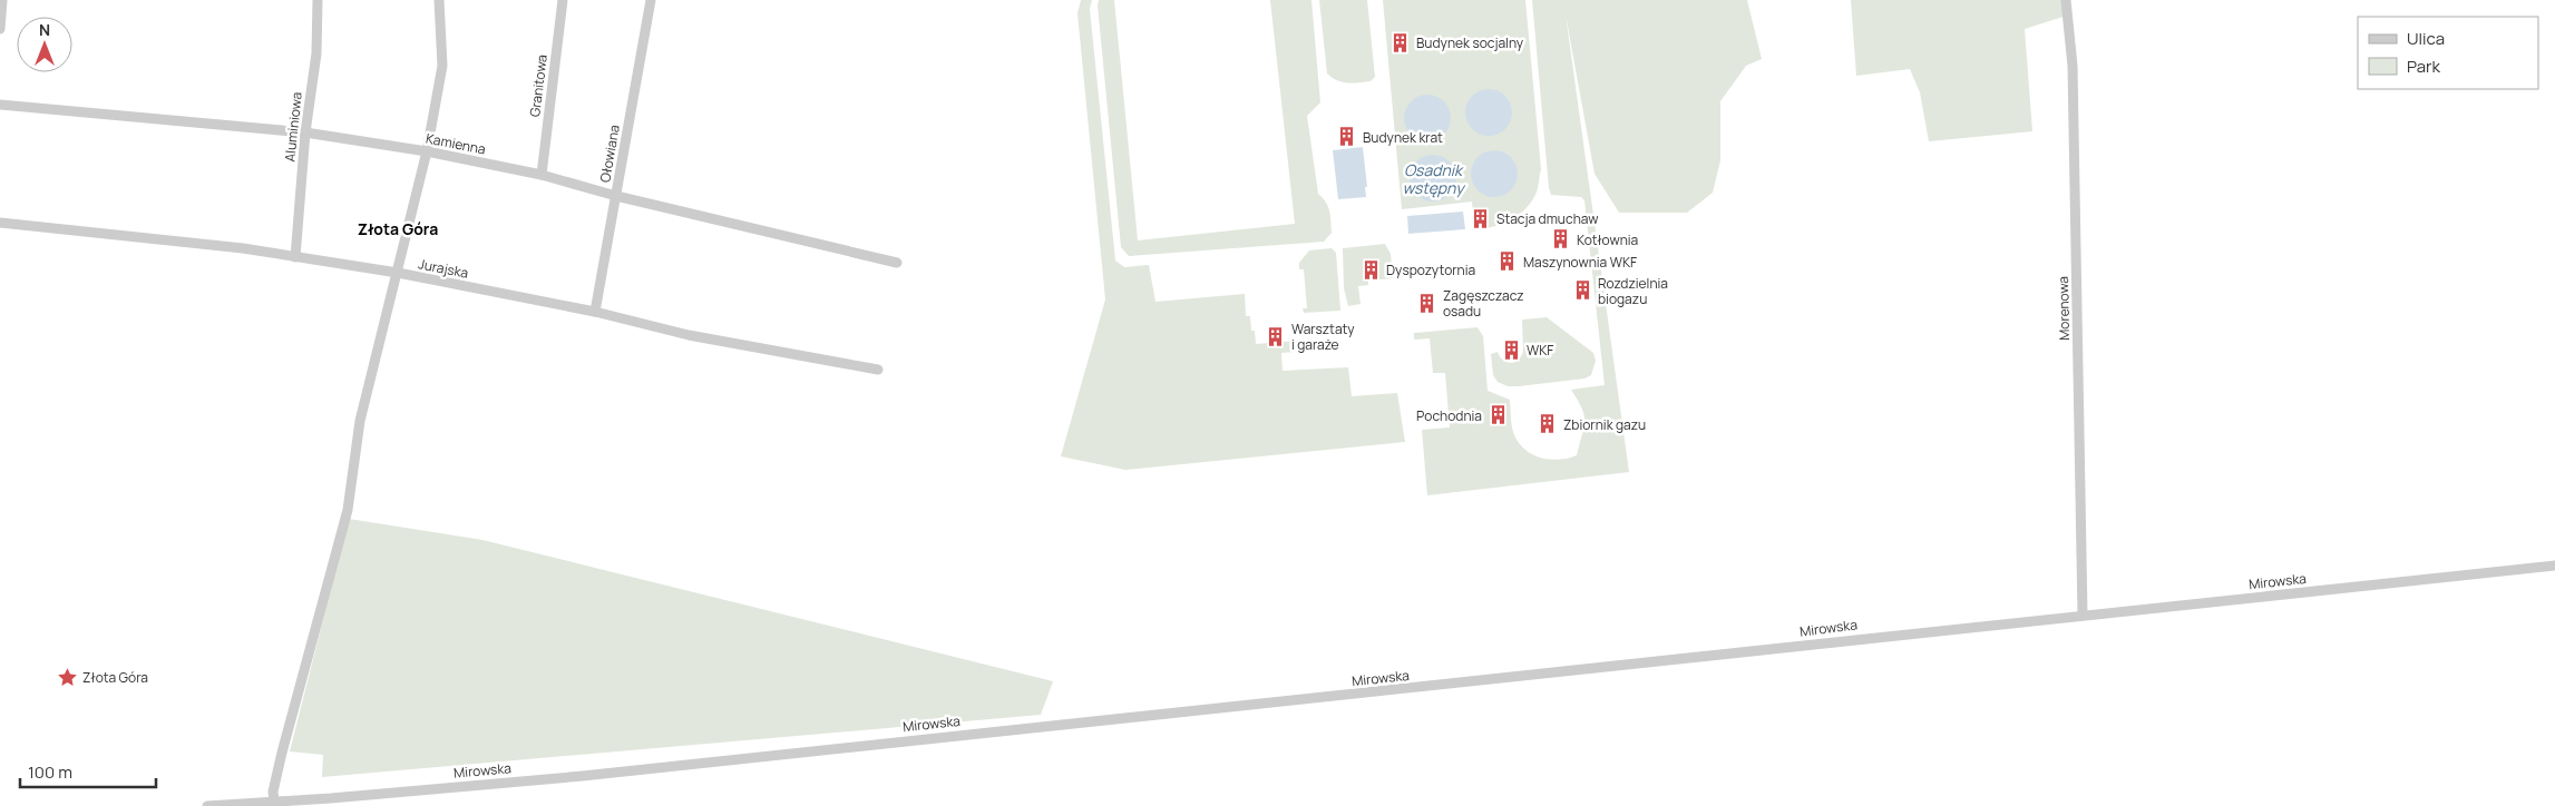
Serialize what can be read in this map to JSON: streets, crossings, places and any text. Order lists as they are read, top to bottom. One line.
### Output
{"streets":{"street":["Granitowa","Aluminiowa","Kamienna","Ołowiana","Jurajska","Morenowa","Mirowska"]},"crossings":[["Granitowa","Kamienna"],["Aluminiowa","Kamienna"],["Aluminiowa","Jurajska"],["Kamienna","Ołowiana"],["Ołowiana","Jurajska"],["Morenowa","Mirowska"]],"districts":["Złota Góra"],"water":["Osadnik wstępny"],"places":{"building":["Budynek socjalny","Budynek krat","Stacja dmuchaw","Kotłownia","Maszynownia WKF","Dyspozytornia","Rozdzielnia biogazu","Zagęszczacz osadu","Warsztaty i garaże","WKF","Pochodnia","Zbiornik gazu"],"place":["Złota Góra"]},"legend":["Ulica","Park"],"scale_bar":"100 m","north":"top"}
